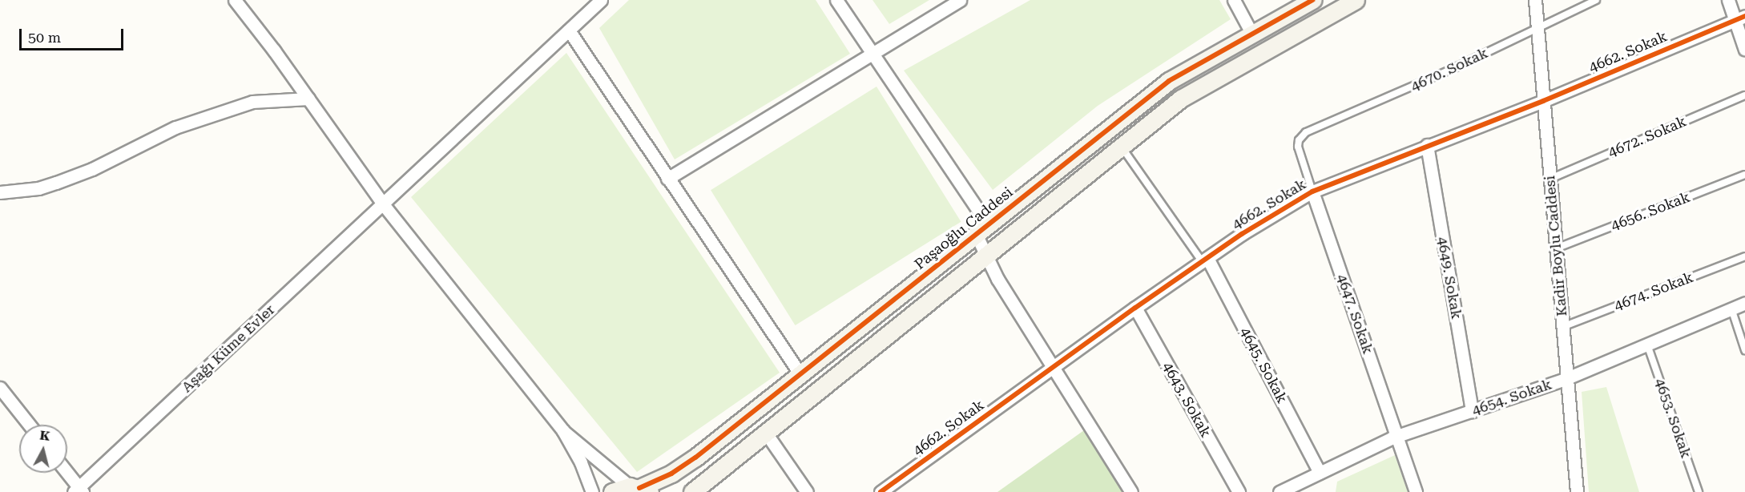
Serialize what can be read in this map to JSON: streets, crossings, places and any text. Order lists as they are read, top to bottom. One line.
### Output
{"streets":{"street":["4662. Sokak","Paşaoğlu Caddesi","Kadir Boylu Caddesi","4649. Sokak","4647. Sokak","Aşağı Küme Evler","4645. Sokak","4654. Sokak","4643. Sokak"],"lane":["4670. Sokak","4672. Sokak","4656. Sokak","4674. Sokak","4653. Sokak"]},"crossings":[["4662. Sokak","Kadir Boylu Caddesi"],["4662. Sokak","4649. Sokak"],["4662. Sokak","4647. Sokak"],["4662. Sokak","4645. Sokak"],["4662. Sokak","4643. Sokak"],["4670. Sokak","Kadir Boylu Caddesi"],["4670. Sokak","4647. Sokak"],["4672. Sokak","Kadir Boylu Caddesi"],["4656. Sokak","Kadir Boylu Caddesi"],["Kadir Boylu Caddesi","4674. Sokak"],["Kadir Boylu Caddesi","4654. Sokak"],["4649. Sokak","4654. Sokak"],["4647. Sokak","4654. Sokak"],["4645. Sokak","4654. Sokak"],["4654. Sokak","4653. Sokak"]],"scale_bar":"50 m","north":"top"}
